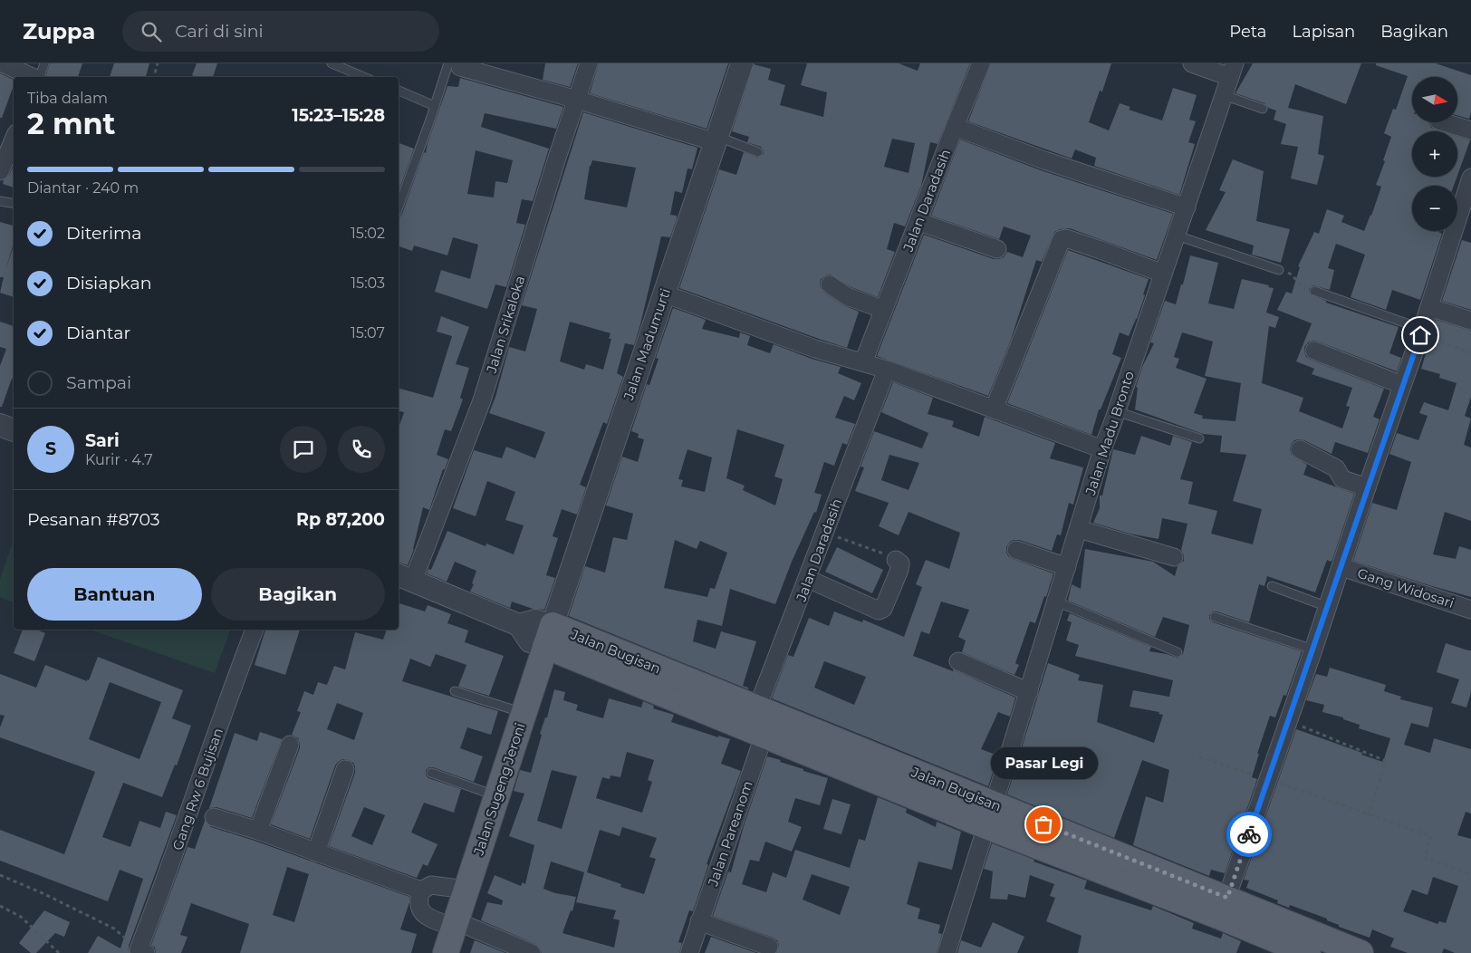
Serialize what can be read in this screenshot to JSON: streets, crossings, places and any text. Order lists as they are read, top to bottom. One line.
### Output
{"streets":{"main road":["Jalan Bugisan","Jalan Sugeng Jeroni"],"street":["Jalan Daradasih","Jalan Srikaloka","Jalan Madumurti","Jalan Madu Bronto","Gang Widosari","Gang Rw 6 Bujisan","Jalan Pareanom"]},"crossings":[["Jalan Daradasih","Jalan Bugisan"],["Jalan Daradasih","Jalan Pareanom"],["Jalan Madumurti","Jalan Bugisan"],["Jalan Madumurti","Jalan Sugeng Jeroni"],["Jalan Madu Bronto","Jalan Bugisan"],["Jalan Bugisan","Jalan Sugeng Jeroni"],["Jalan Bugisan","Jalan Pareanom"]],"places":["Pasar Legi"],"north":"right","page":{"header":"Zuppa","search":"Cari di sini","nav":["Peta","Lapisan","Bagikan"],"map_buttons":["+","−"],"heading":["2 mnt","Tiba dalam","15:23–15:28"],"panel":["Sari","Kurir · 4.7","Pesanan #8703","Rp 87,200"],"bar":"Diantar · 240 m","list":[["Diterima","15:02"],["Disiapkan","15:03"],["Diantar","15:07"],"Sampai"],"round":"S","buttons":["Bantuan","Bagikan"],"bubble":"Pasar Legi"}}
